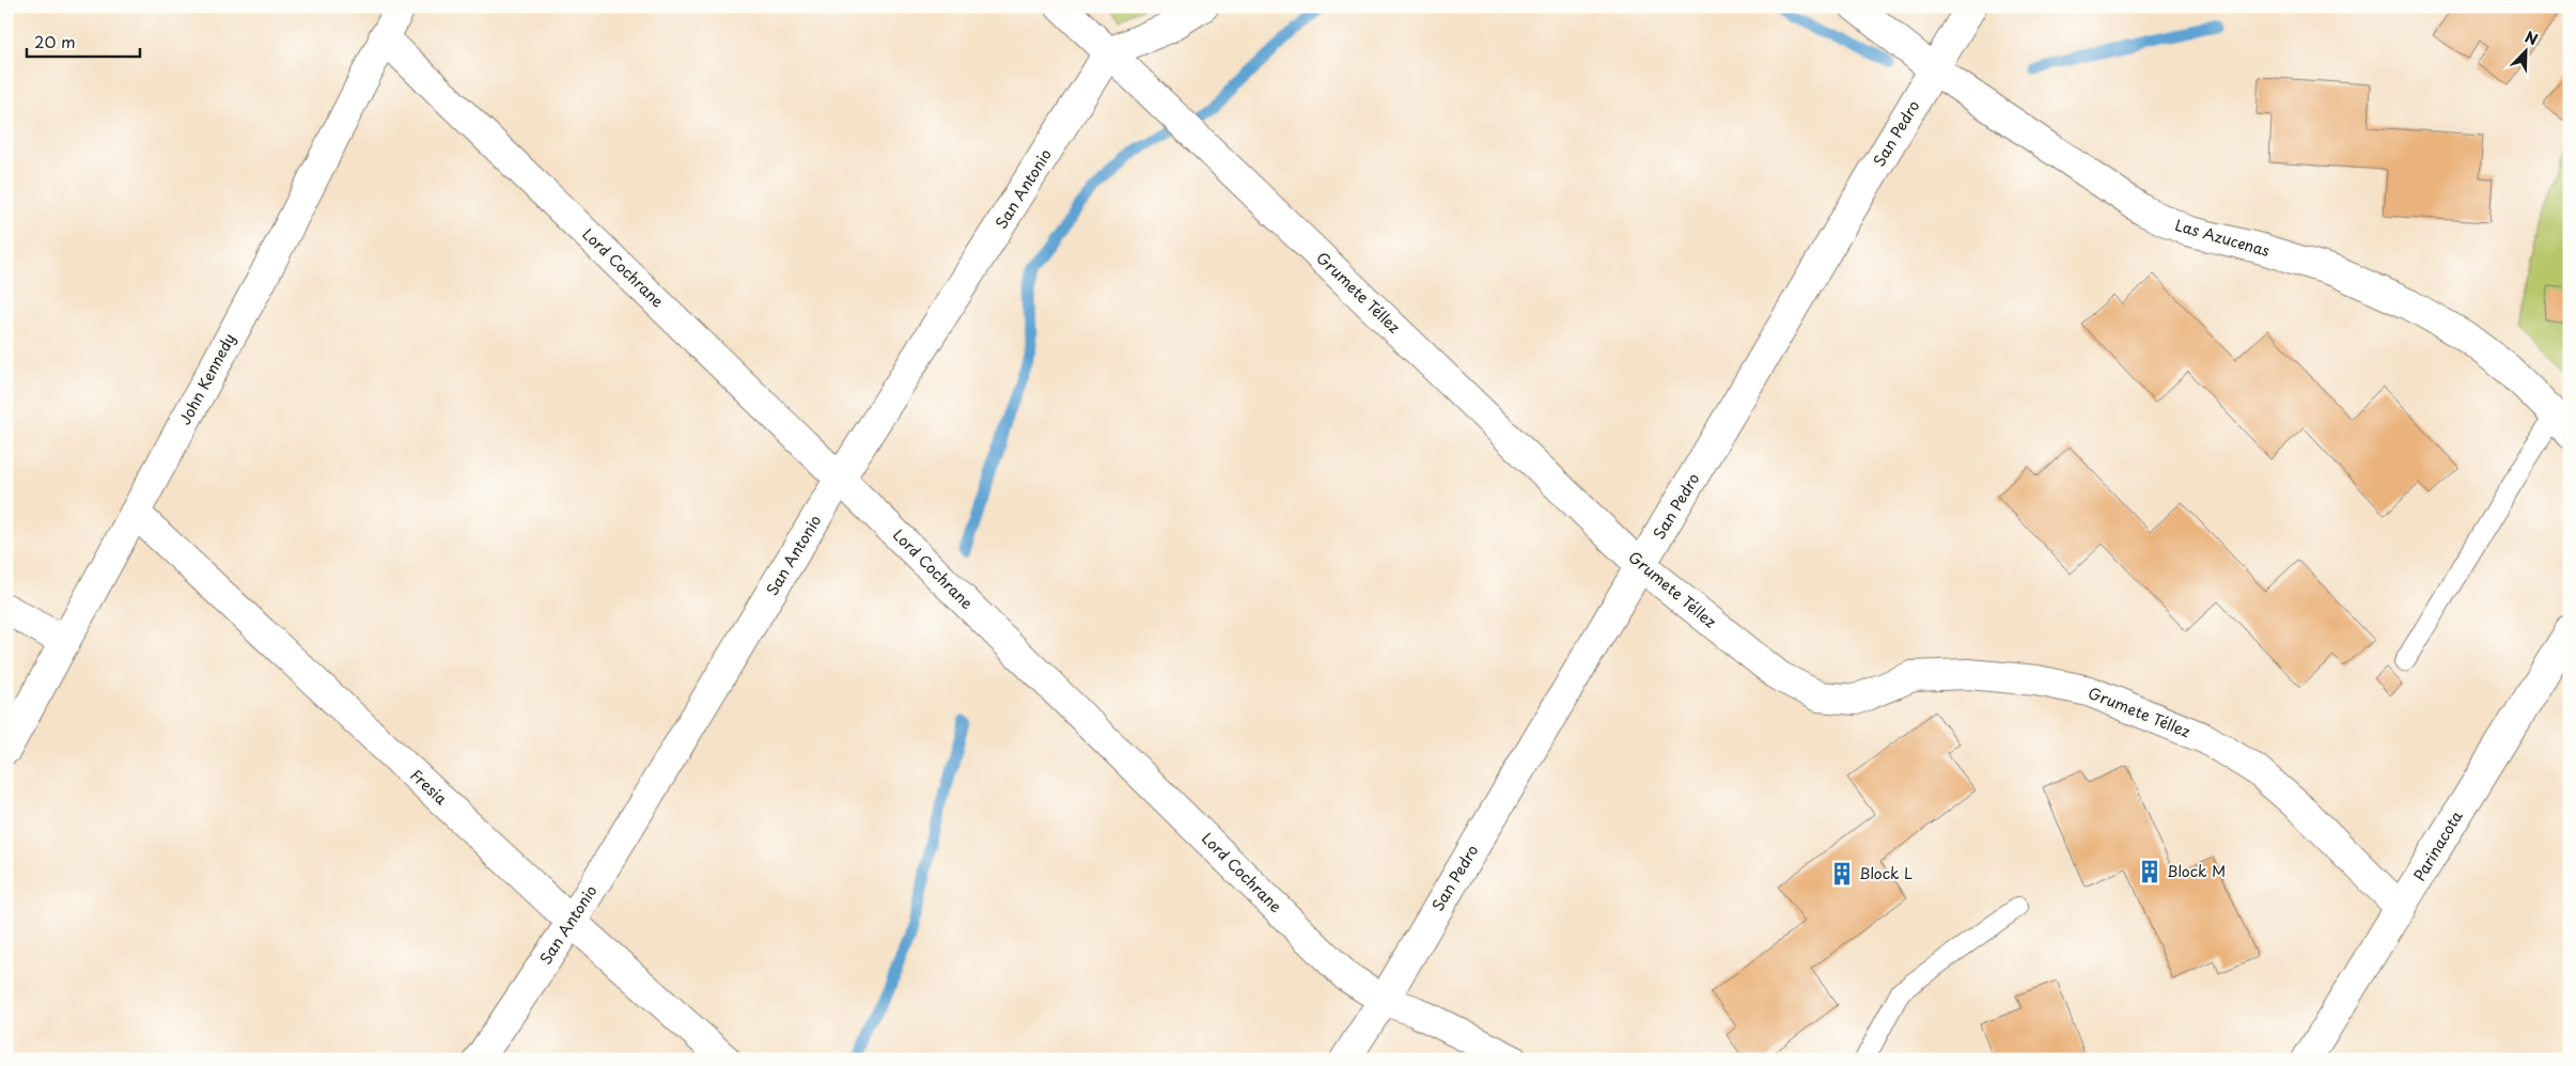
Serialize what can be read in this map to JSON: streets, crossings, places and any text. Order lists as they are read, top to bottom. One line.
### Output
{"streets":{"street":["San Pedro","San Antonio","Las Azucenas","Lord Cochrane","Grumete Téllez","John Kennedy","Fresia","Parinacota"]},"crossings":[["San Pedro","Las Azucenas"],["San Pedro","Lord Cochrane"],["San Pedro","Grumete Téllez"],["San Antonio","Lord Cochrane"],["San Antonio","Grumete Téllez"],["San Antonio","Fresia"],["Lord Cochrane","John Kennedy"],["Grumete Téllez","Parinacota"],["John Kennedy","Fresia"]],"places":{"building":["Block M","Block L"]},"scale_bar":"20 m","north":"top right"}
